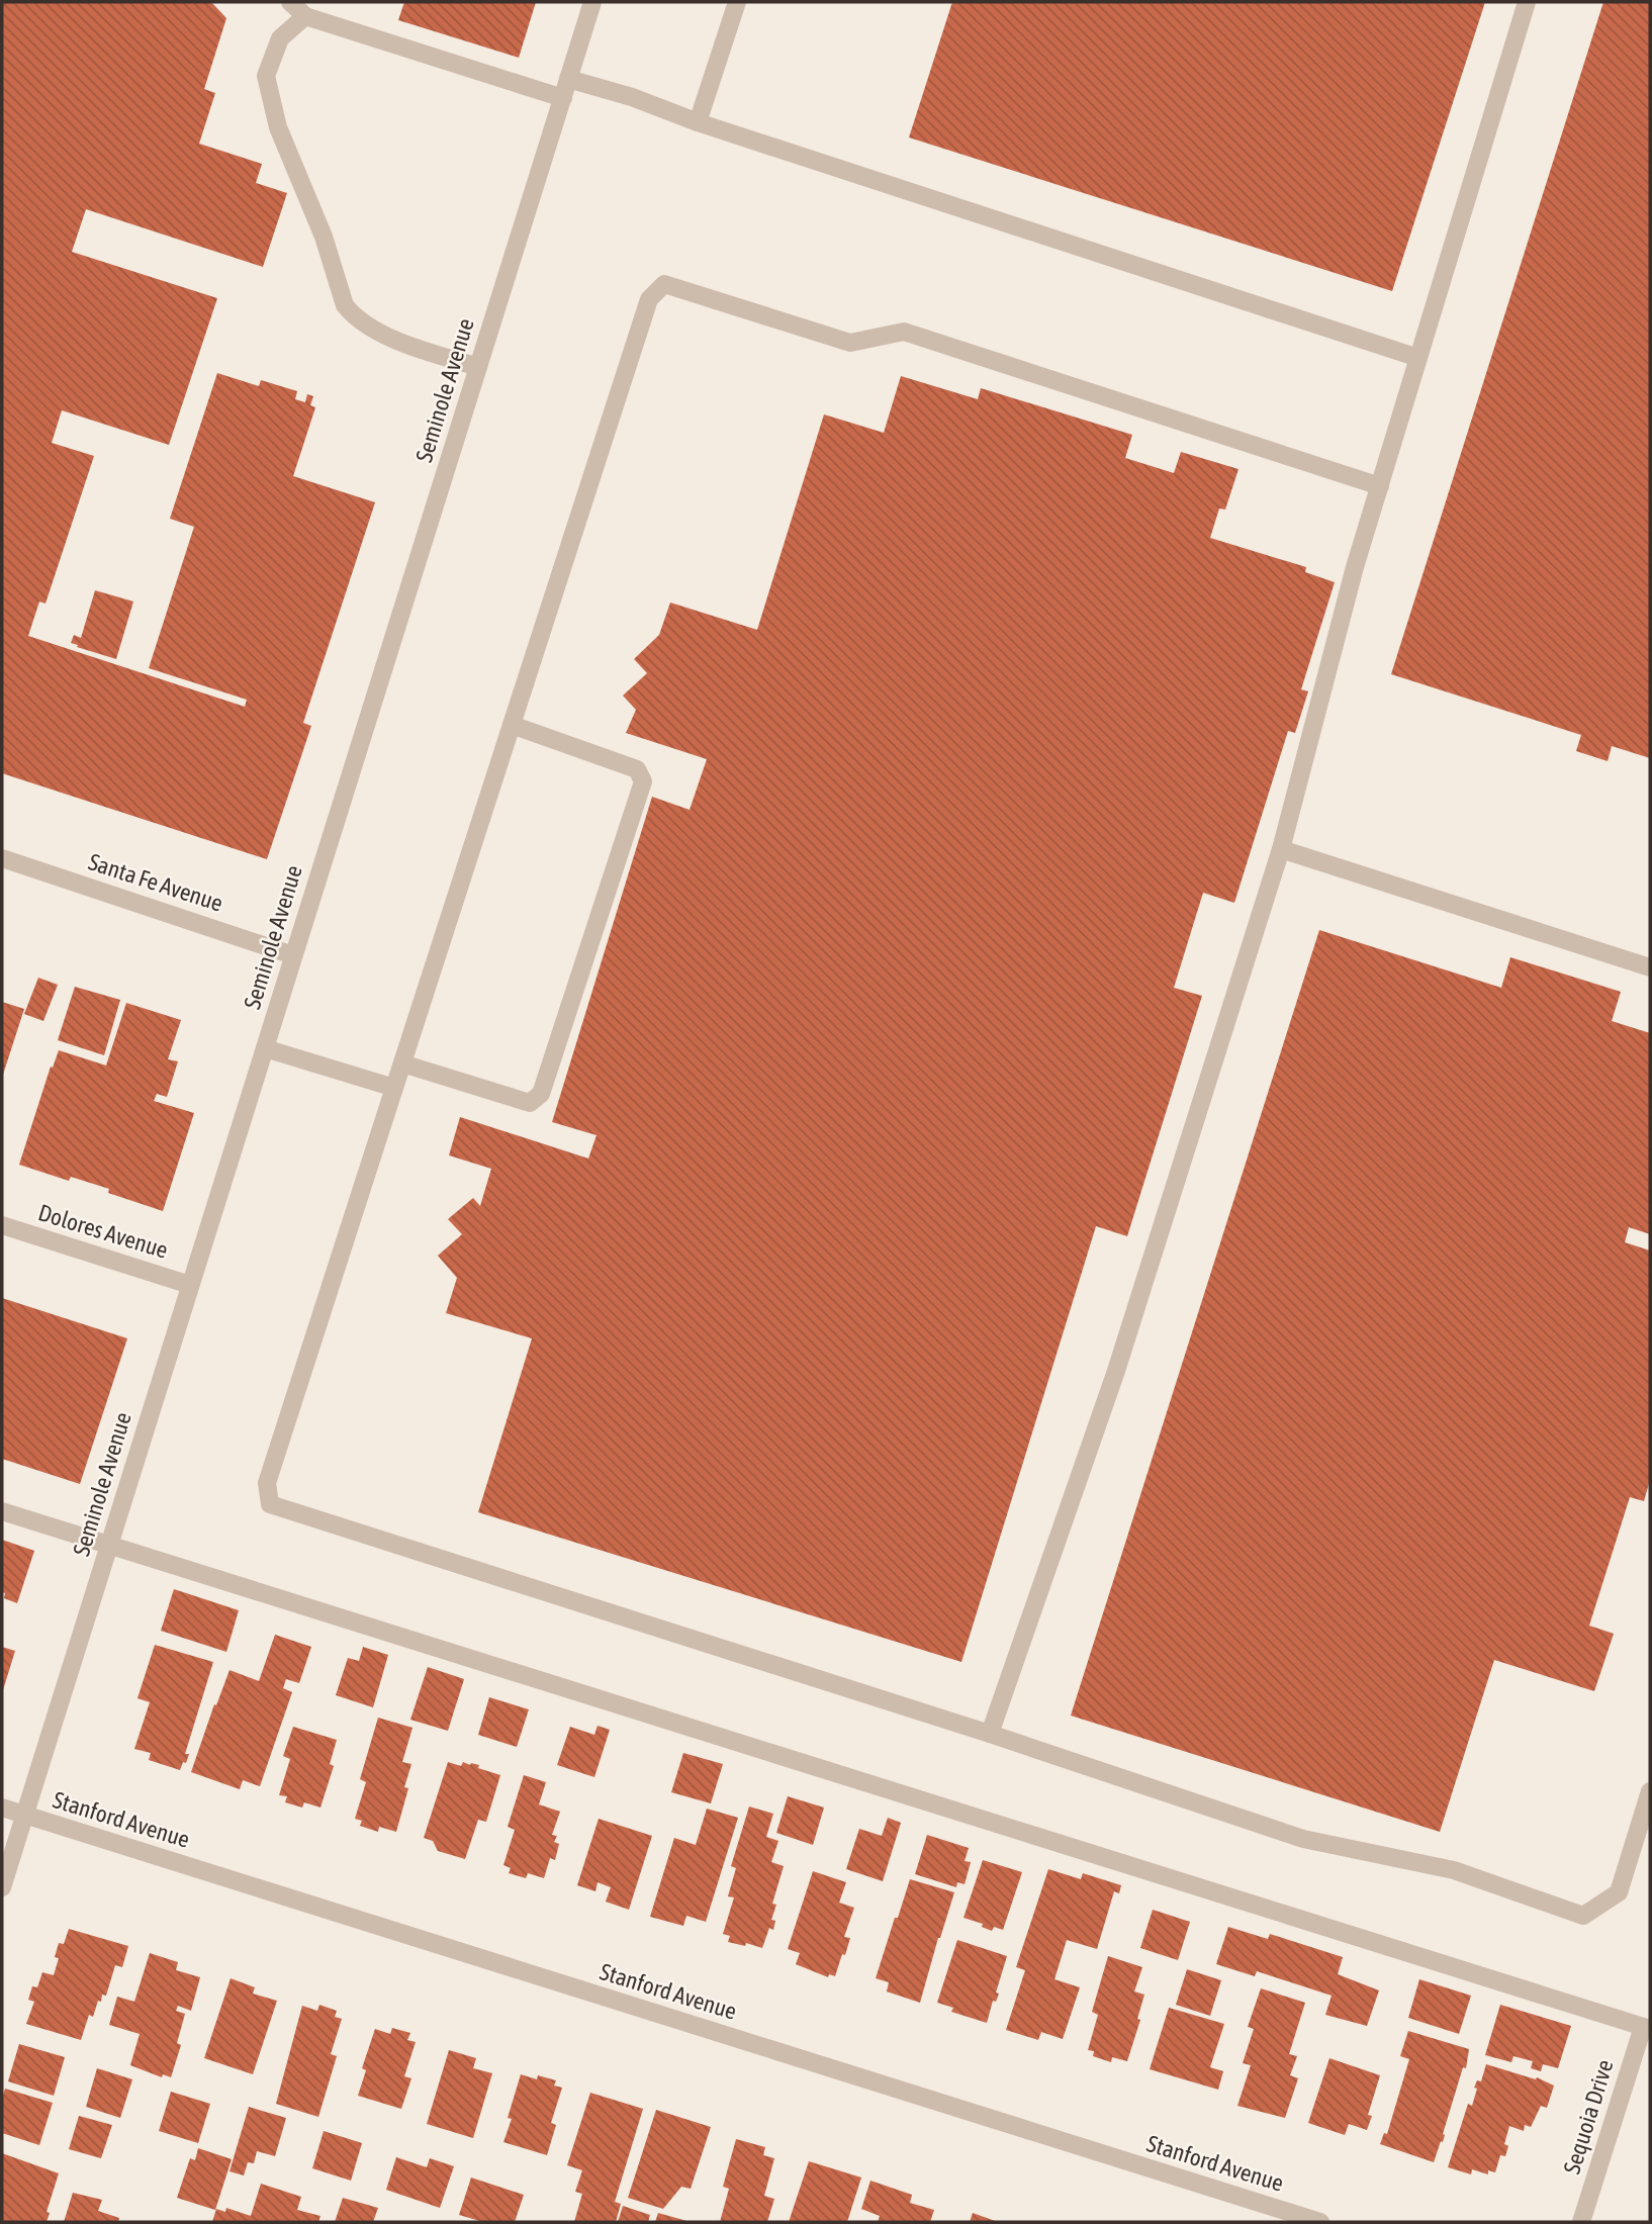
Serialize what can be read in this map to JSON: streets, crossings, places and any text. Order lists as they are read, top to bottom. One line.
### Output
{"streets":{"street":["Seminole Avenue","Santa Fe Avenue","Dolores Avenue","Stanford Avenue","Sequoia Drive"]},"crossings":[["Seminole Avenue","Santa Fe Avenue"],["Seminole Avenue","Dolores Avenue"],["Seminole Avenue","Stanford Avenue"]]}
